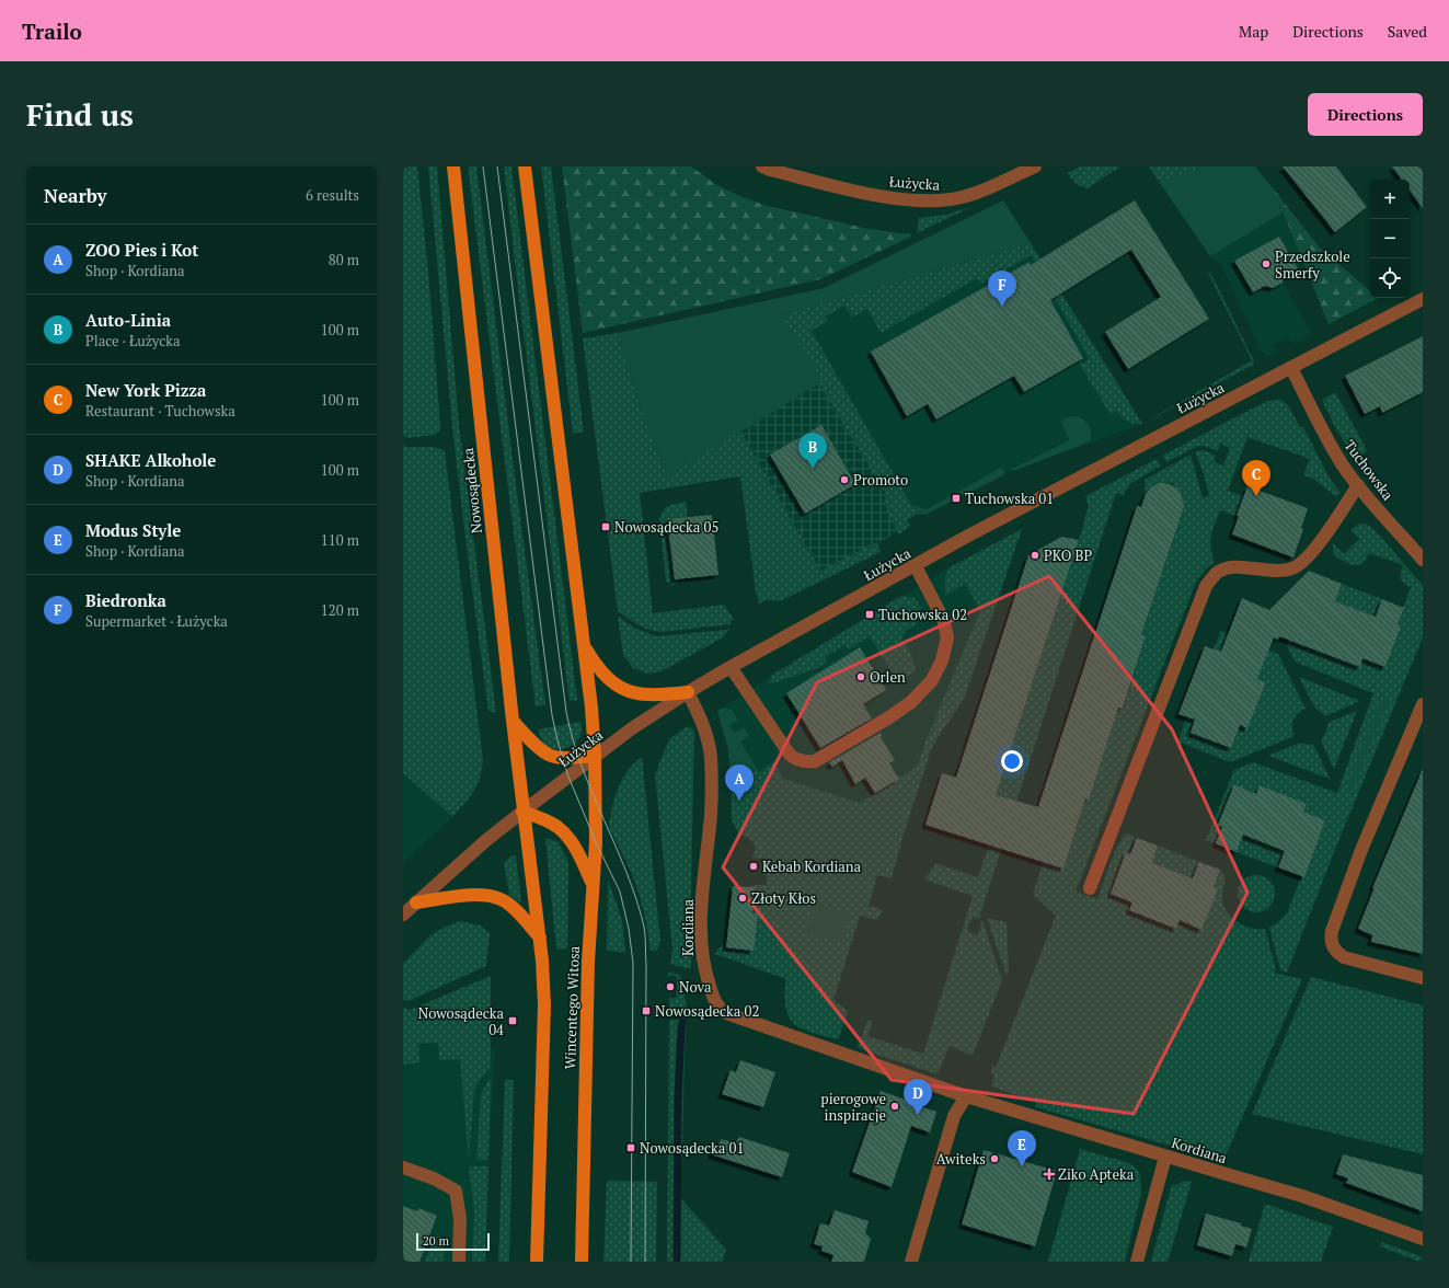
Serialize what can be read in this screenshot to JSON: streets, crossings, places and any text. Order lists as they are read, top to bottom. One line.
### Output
{"streets":{"main road":["Nowosądecka","Wincentego Witosa"],"street":["Łużycka","Tuchowska","Kordiana"]},"crossings":[["Łużycka","Tuchowska"],["Łużycka","Nowosądecka"],["Łużycka","Kordiana"],["Łużycka","Wincentego Witosa"],["Nowosądecka","Wincentego Witosa"]],"places":{"other":["Przedszkole Smerfy","Promoto","PKO BP","Orlen","Kebab Kordiana","Złoty Kłos","Nova","pierogowe inspiracje","Awiteks"],"transit":["Tuchowska 01","Nowosądecka 05","Tuchowska 02","Nowosądecka 02","Nowosądecka 04","Nowosądecka 01"],"health":["Ziko Apteka"]},"scale_bar":"20 m","page":{"header":"Trailo","nav":["Map","Directions","Saved"],"buttons":"Directions","title":"Find us","heading":["Nearby","6 results"],"map_buttons":["+","−"],"list":[{"mark":"A","name":"ZOO Pies i Kot","note":"Shop · Kordiana","value":"80 m"},{"mark":"B","name":"Auto-Linia","note":"Place · Łużycka","value":"100 m"},{"mark":"C","name":"New York Pizza","note":"Restaurant · Tuchowska","value":"100 m"},{"mark":"D","name":"SHAKE Alkohole","note":"Shop · Kordiana","value":"100 m"},{"mark":"E","name":"Modus Style","note":"Shop · Kordiana","value":"110 m"},{"mark":"F","name":"Biedronka","note":"Supermarket · Łużycka","value":"120 m"}],"pins":["F","B","C","A","D","E"],"scale":"20 m"}}
